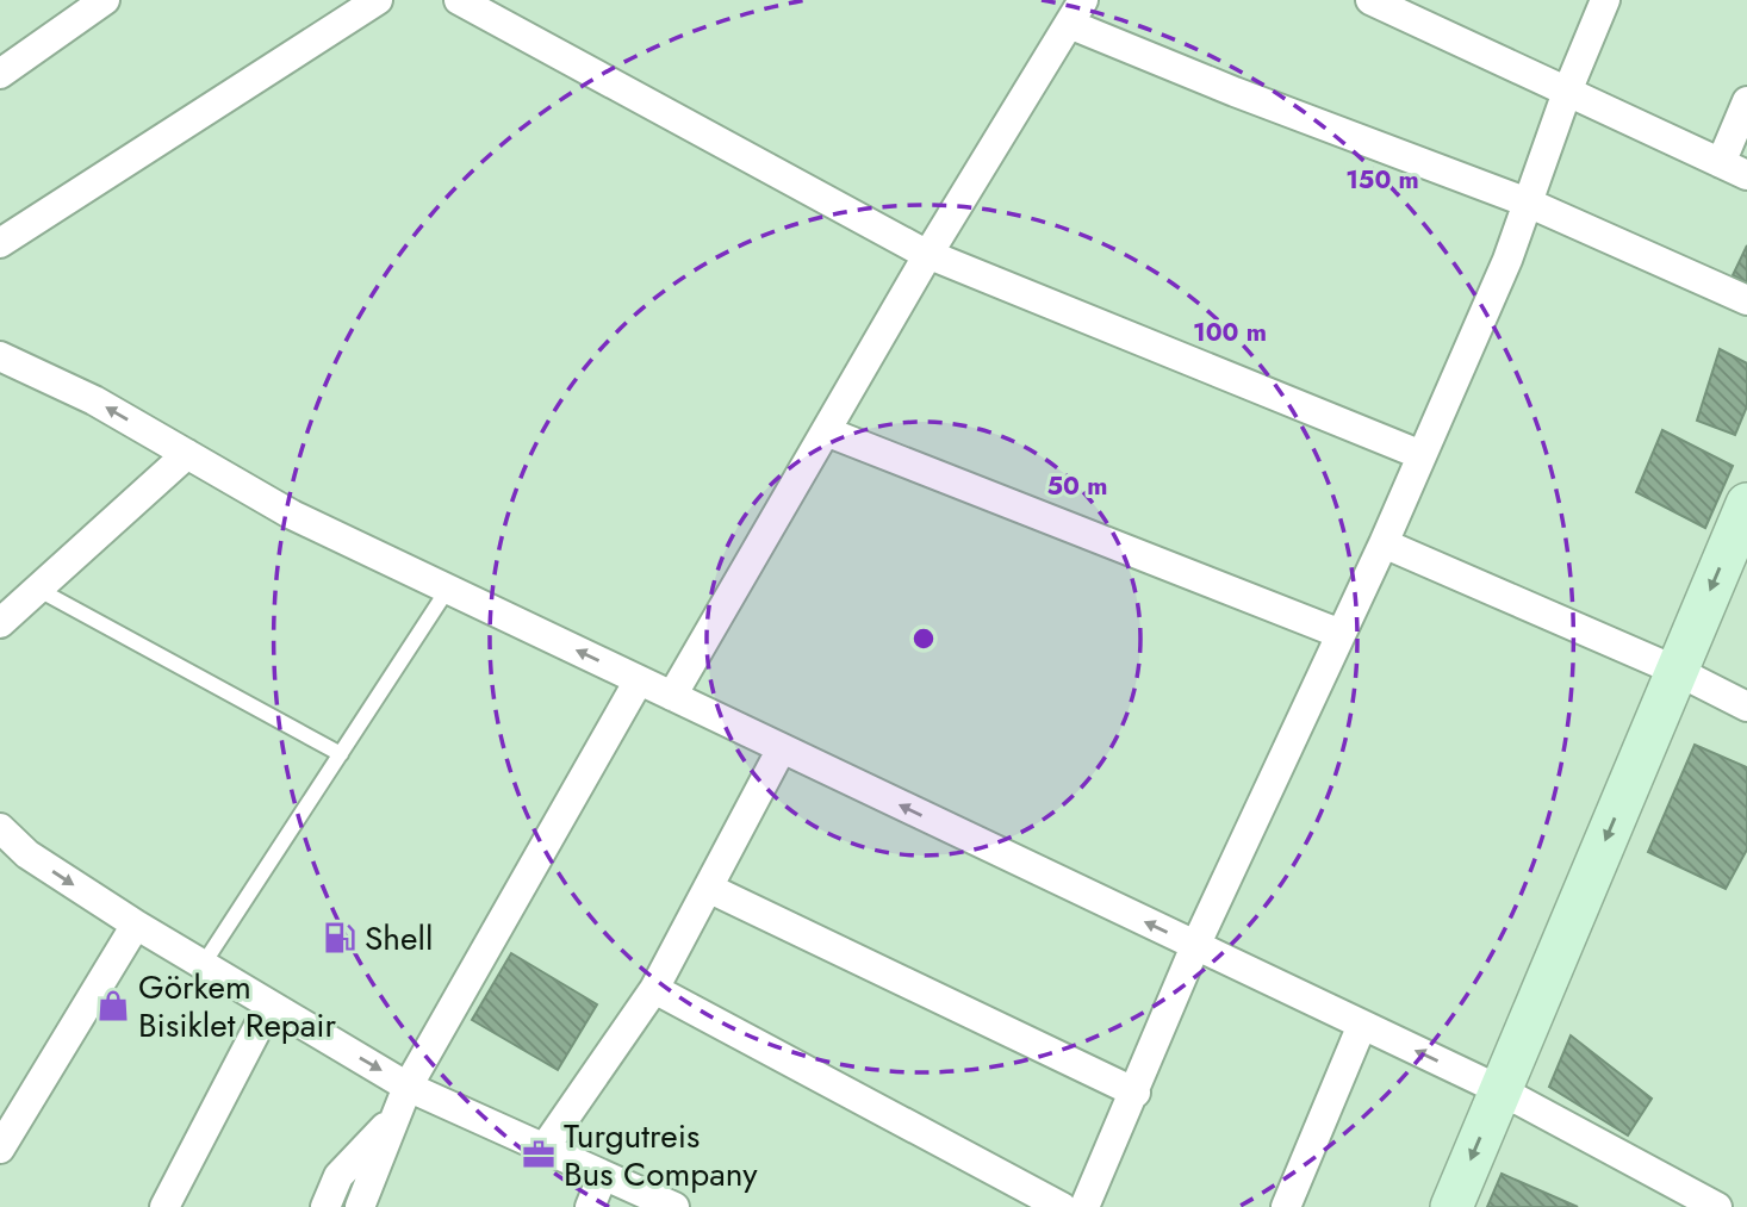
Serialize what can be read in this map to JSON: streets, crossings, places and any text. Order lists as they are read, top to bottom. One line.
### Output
{"places":{"fuel station":["Shell"],"shop":["Görkem Bisiklet Repair"],"office":["Turgutreis Bus Company"]},"rings":["150 m","100 m","50 m"]}
